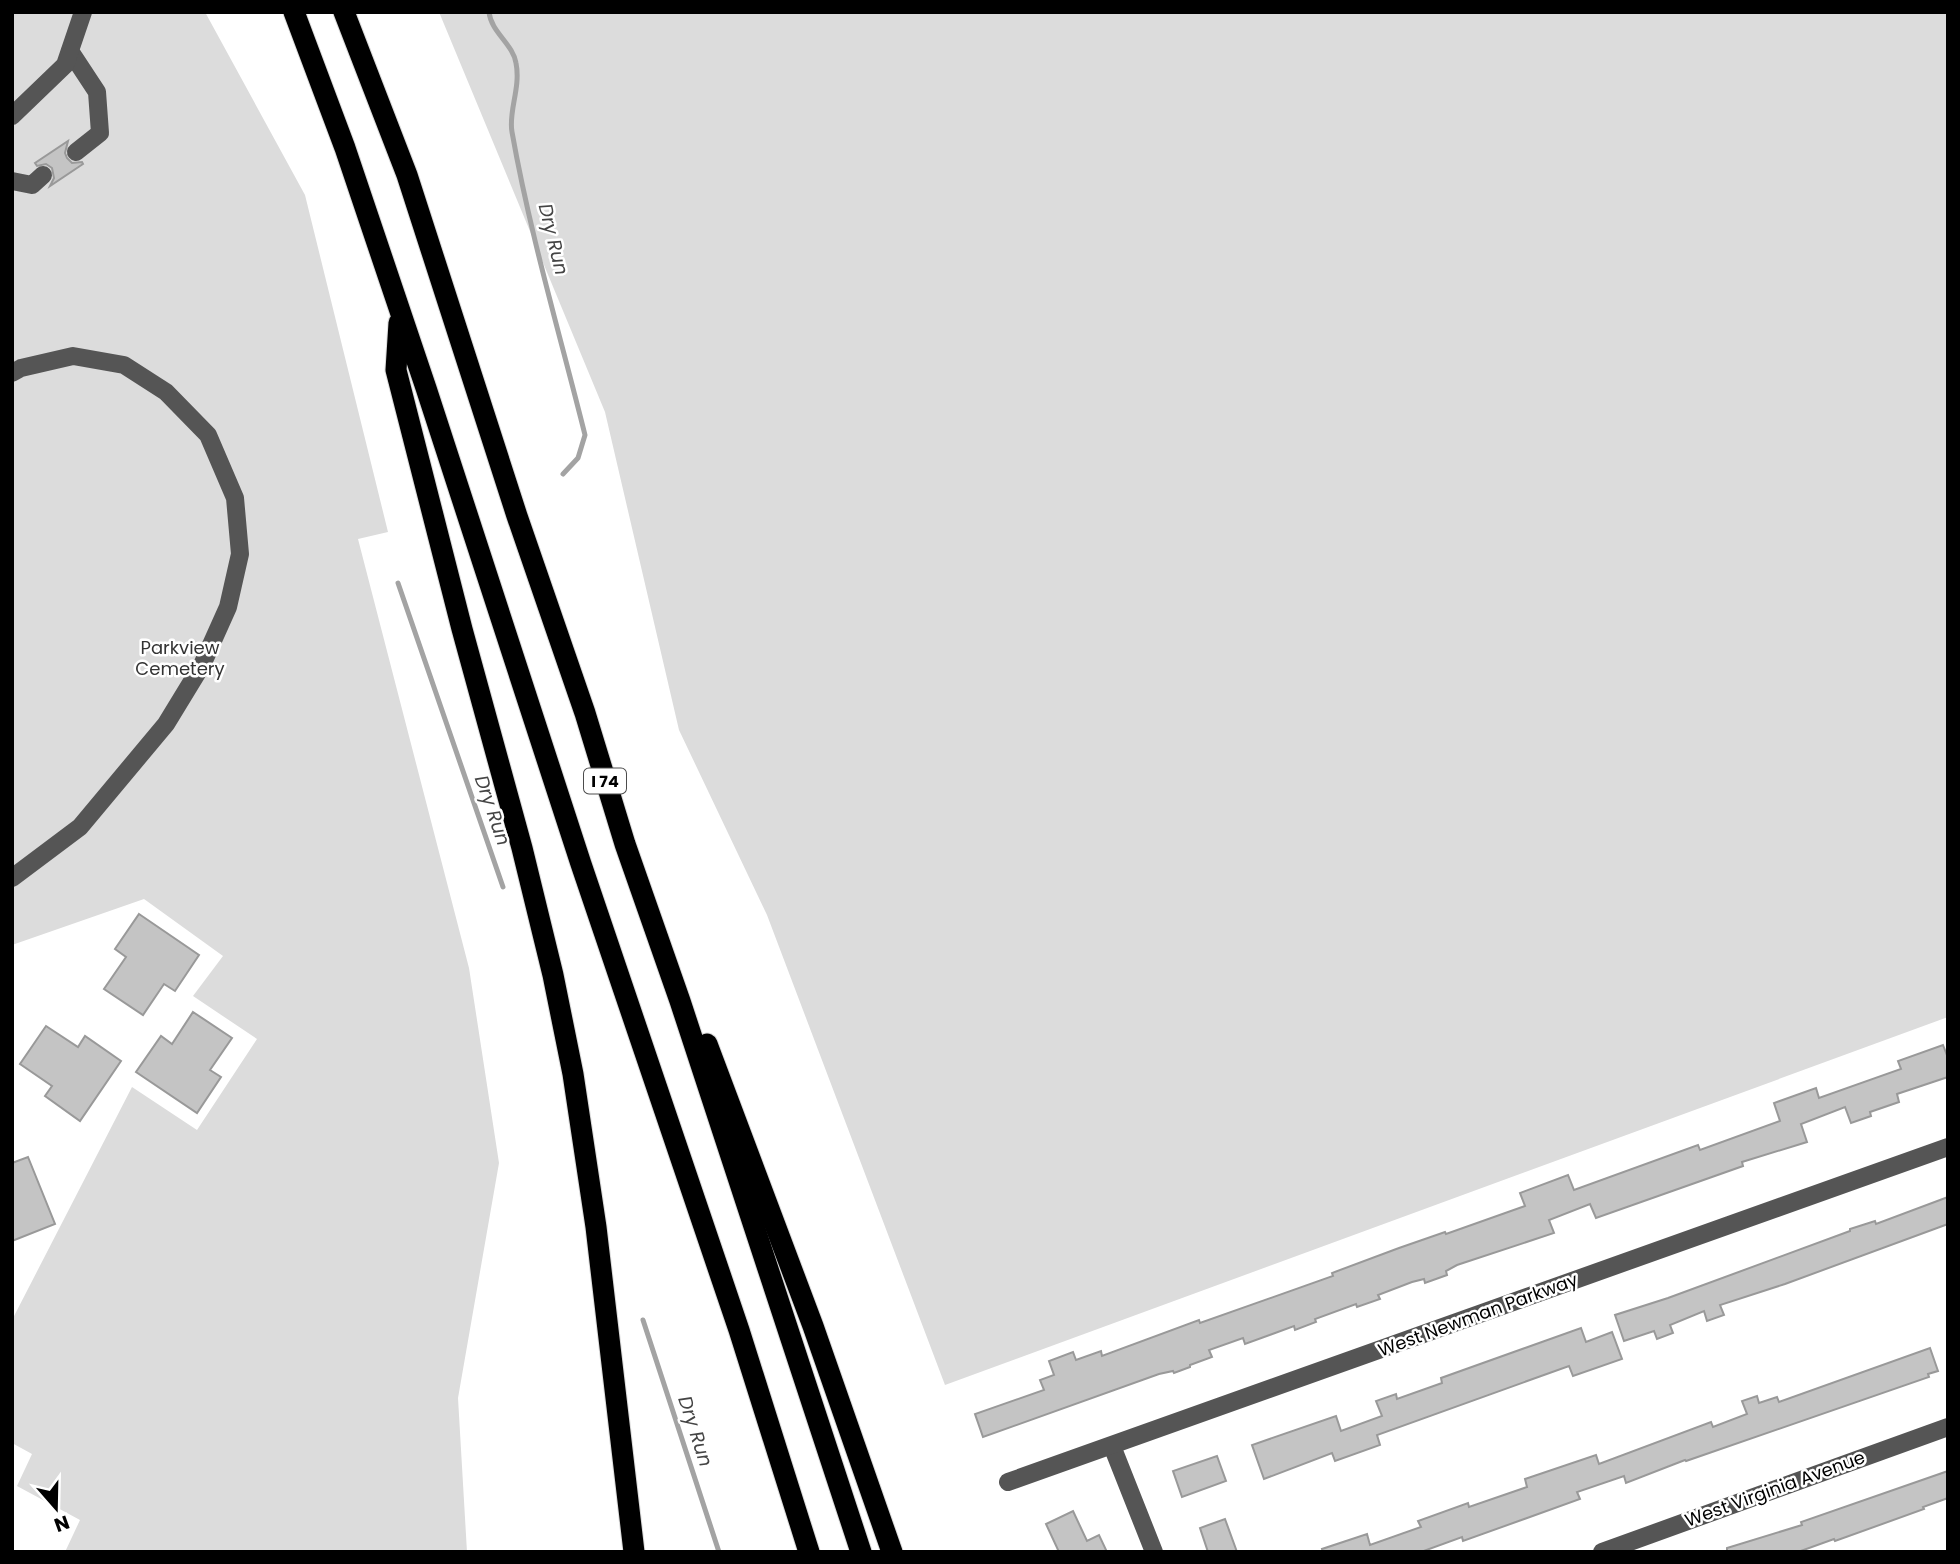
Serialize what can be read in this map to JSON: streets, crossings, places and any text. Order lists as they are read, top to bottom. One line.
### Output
{"streets":{"highway":["I 74"],"street":["West Newman Parkway","West Virginia Avenue"]},"water":["Dry Run"],"parks":["Parkview Cemetery"],"north":"bottom"}
